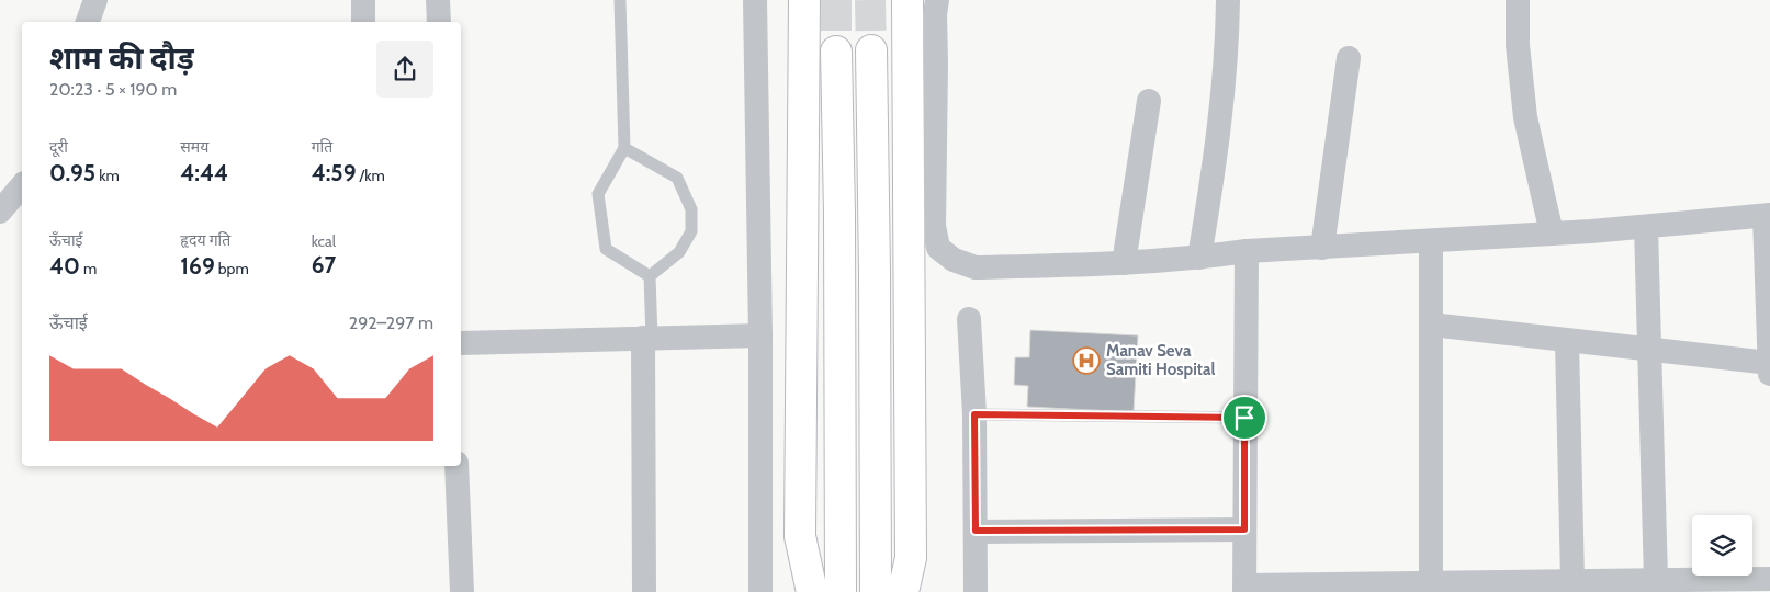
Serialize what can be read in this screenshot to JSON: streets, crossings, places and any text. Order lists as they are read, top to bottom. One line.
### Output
{"places":{"hospital":["Manav Seva Samiti Hospital"]},"page":{"heading":["शाम की दौड़","20:23 · 5 × 190 m"],"stats":[["दूरी","0.95 km"],["समय","4:44"],["गति","4:59 /km"],["ऊँचाई","40 m"],["हृदय गति","169 bpm"],["kcal","67"]],"chart":["ऊँचाई","292–297 m"]}}
